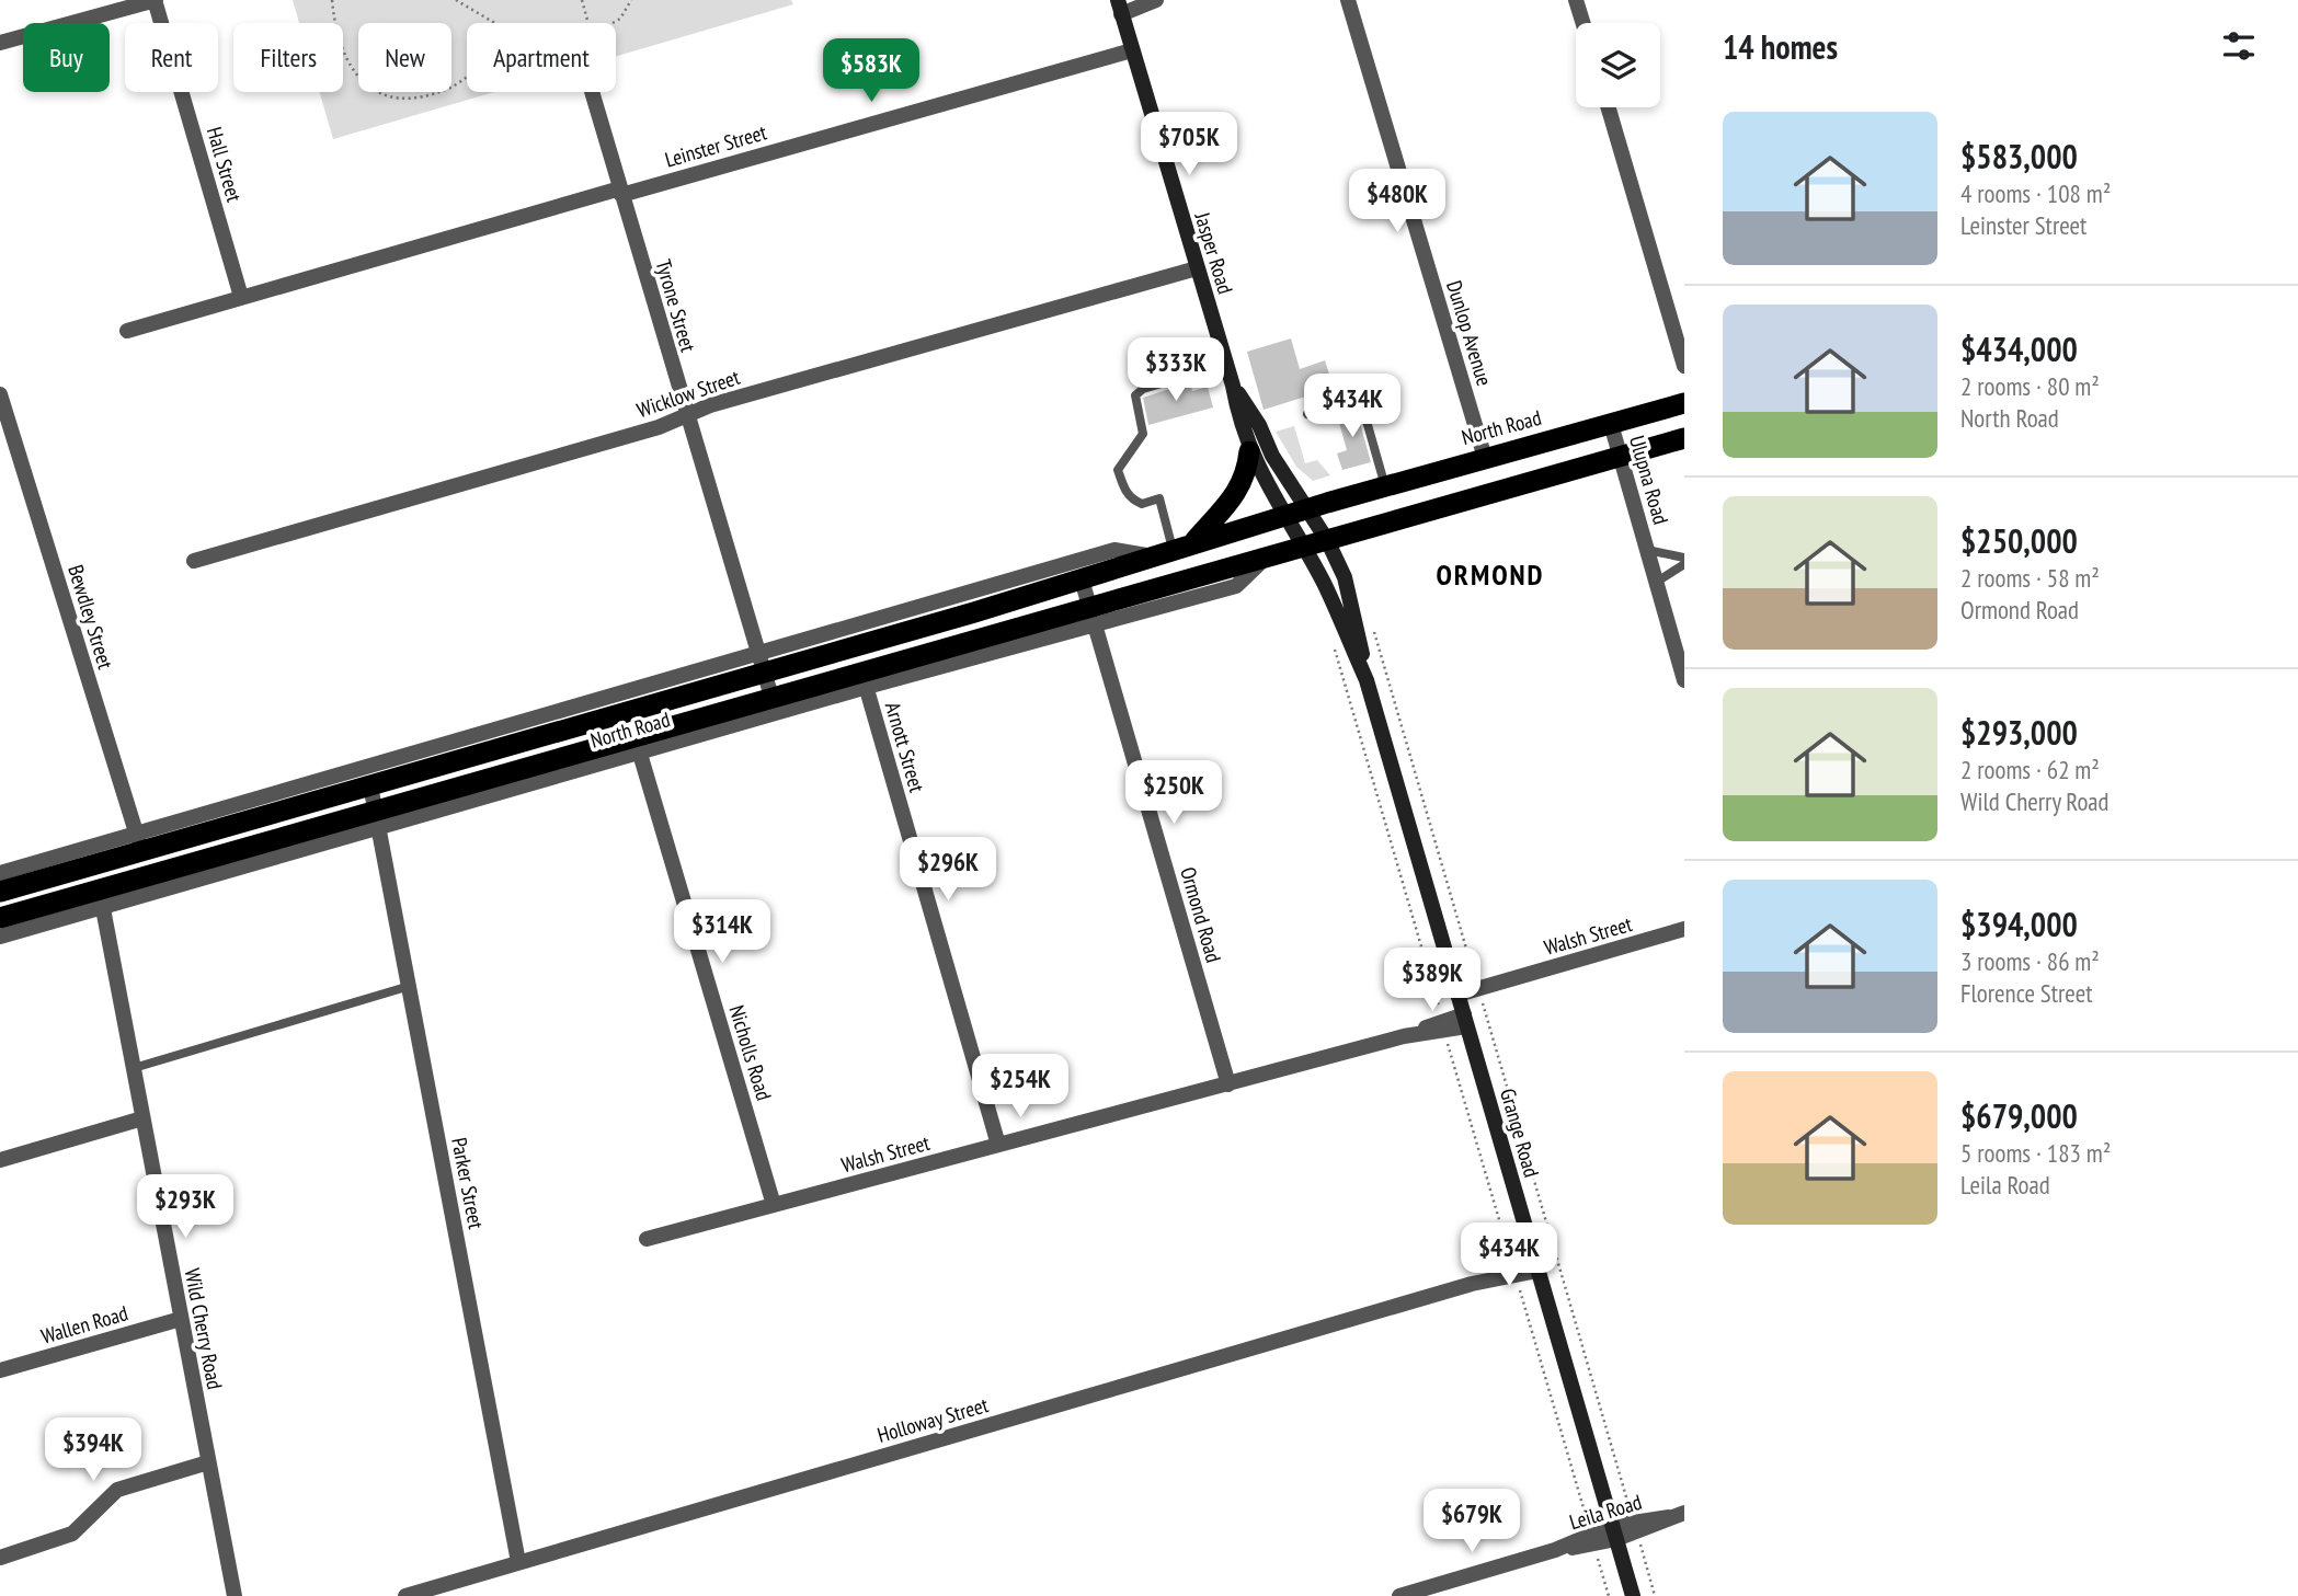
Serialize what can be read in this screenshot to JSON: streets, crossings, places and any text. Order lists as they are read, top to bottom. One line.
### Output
{"streets":{"highway":["North Road"],"main road":["Jasper Road","Grange Road"],"street":["Leinster Street","Hall Street","Tyrone Street","Dunlop Avenue","Wicklow Street","Ulupna Road","Bewdley Street","Arnott Street","Ormond Road","Walsh Street","Nicholls Road","Parker Street","Wallen Road","Wild Cherry Road","Holloway Street","Leila Road"]},"crossings":[["Leinster Street","Hall Street"],["Leinster Street","Jasper Road"],["Leinster Street","Tyrone Street"],["Jasper Road","Wicklow Street"],["Jasper Road","North Road"],["Jasper Road","Grange Road"],["Tyrone Street","Wicklow Street"],["Tyrone Street","North Road"],["Dunlop Avenue","North Road"],["North Road","Ulupna Road"],["North Road","Bewdley Street"],["North Road","Arnott Street"],["North Road","Ormond Road"],["North Road","Nicholls Road"],["North Road","Grange Road"],["North Road","Parker Street"],["North Road","Wild Cherry Road"],["Arnott Street","Walsh Street"],["Ormond Road","Walsh Street"],["Walsh Street","Nicholls Road"],["Walsh Street","Grange Road"],["Grange Road","Holloway Street"],["Grange Road","Leila Road"],["Parker Street","Holloway Street"],["Wallen Road","Wild Cherry Road"]],"districts":["ORMOND"],"page":{"heading":"14 homes","chip":["Buy","Rent","Filters","New","Apartment"],"price":["$583K","$705K","$480K","$333K","$434K","$250K","$296K","$314K","$389K","$254K","$293K","$434K","$394K","$679K"],"list":[{"name":"$583,000","note":"4 rooms · 108 m² · Leinster Street"},{"name":"$434,000","note":"2 rooms · 80 m² · North Road"},{"name":"$250,000","note":"2 rooms · 58 m² · Ormond Road"},{"name":"$293,000","note":"2 rooms · 62 m² · Wild Cherry Road"},{"name":"$394,000","note":"3 rooms · 86 m² · Florence Street"},{"name":"$679,000","note":"5 rooms · 183 m² · Leila Road"}]}}
